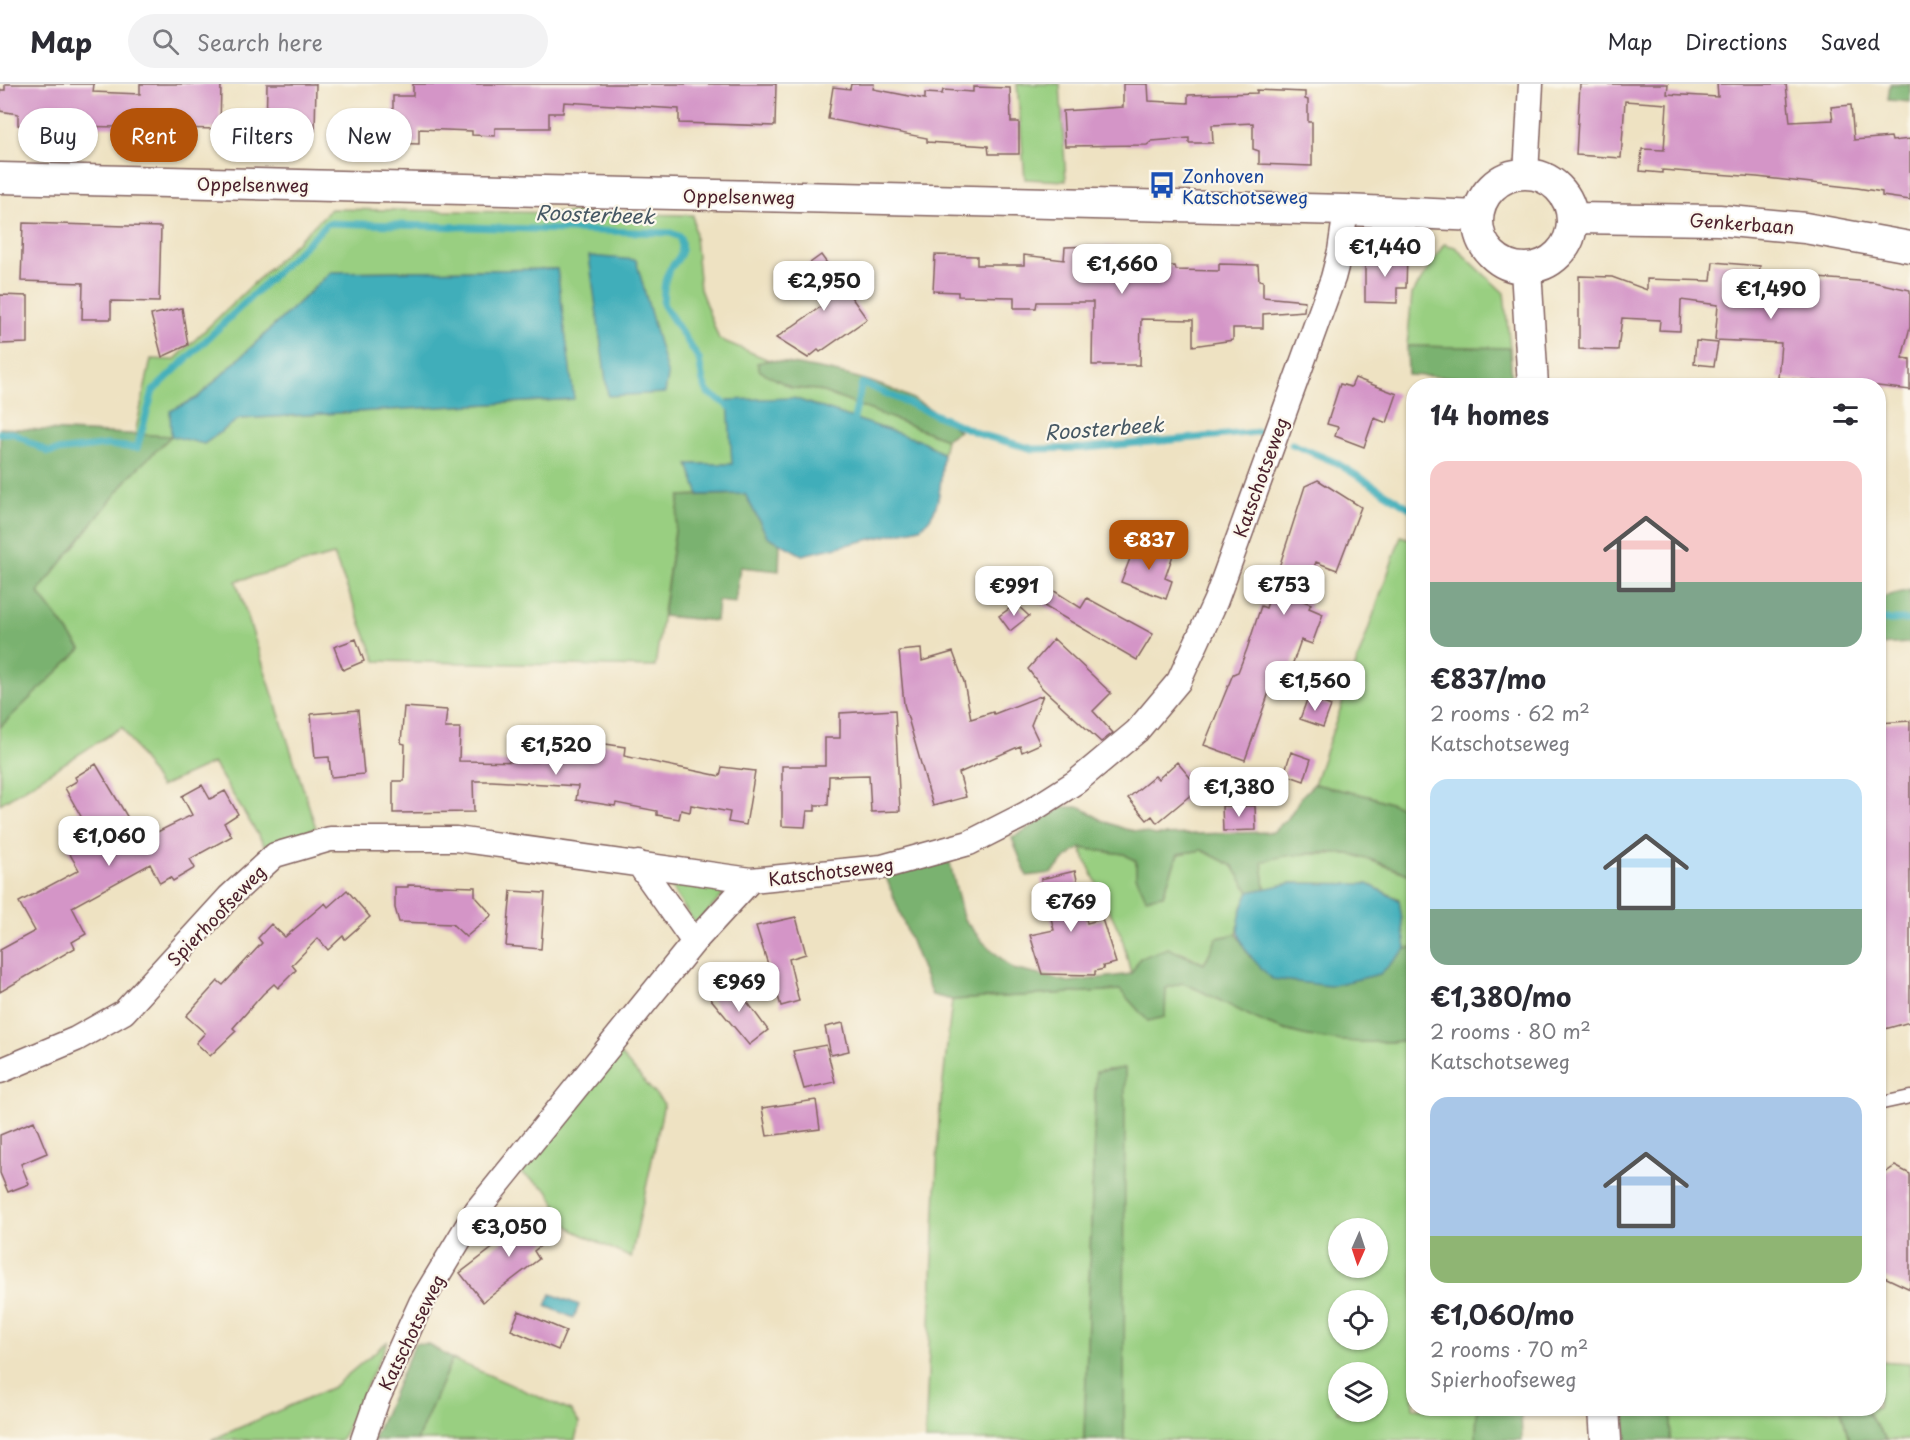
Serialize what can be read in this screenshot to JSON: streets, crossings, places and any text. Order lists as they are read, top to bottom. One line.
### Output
{"streets":{"street":["Oppelsenweg","Genkerbaan","Katschotseweg","Spierhoofseweg"]},"crossings":[["Oppelsenweg","Genkerbaan"],["Oppelsenweg","Katschotseweg"],["Katschotseweg","Spierhoofseweg"]],"water":["Roosterbeek"],"places":{"bus stop":["Zonhoven Katschotseweg"]},"north":"bottom","page":{"header":"Map","search":"Search here","nav":["Map","Directions","Saved"],"chip":["Buy","Rent","Filters","New"],"price":["€1,440","€1,660","€2,950","€1,490","€837","€753","€991","€1,560","€1,520","€1,380","€1,060","€769","€969","€3,050"],"heading":"14 homes","list":[{"name":"€837/mo","note":"2 rooms · 62 m² · Katschotseweg"},{"name":"€1,380/mo","note":"2 rooms · 80 m² · Katschotseweg"},{"name":"€1,060/mo","note":"2 rooms · 70 m² · Spierhoofseweg"}]}}
